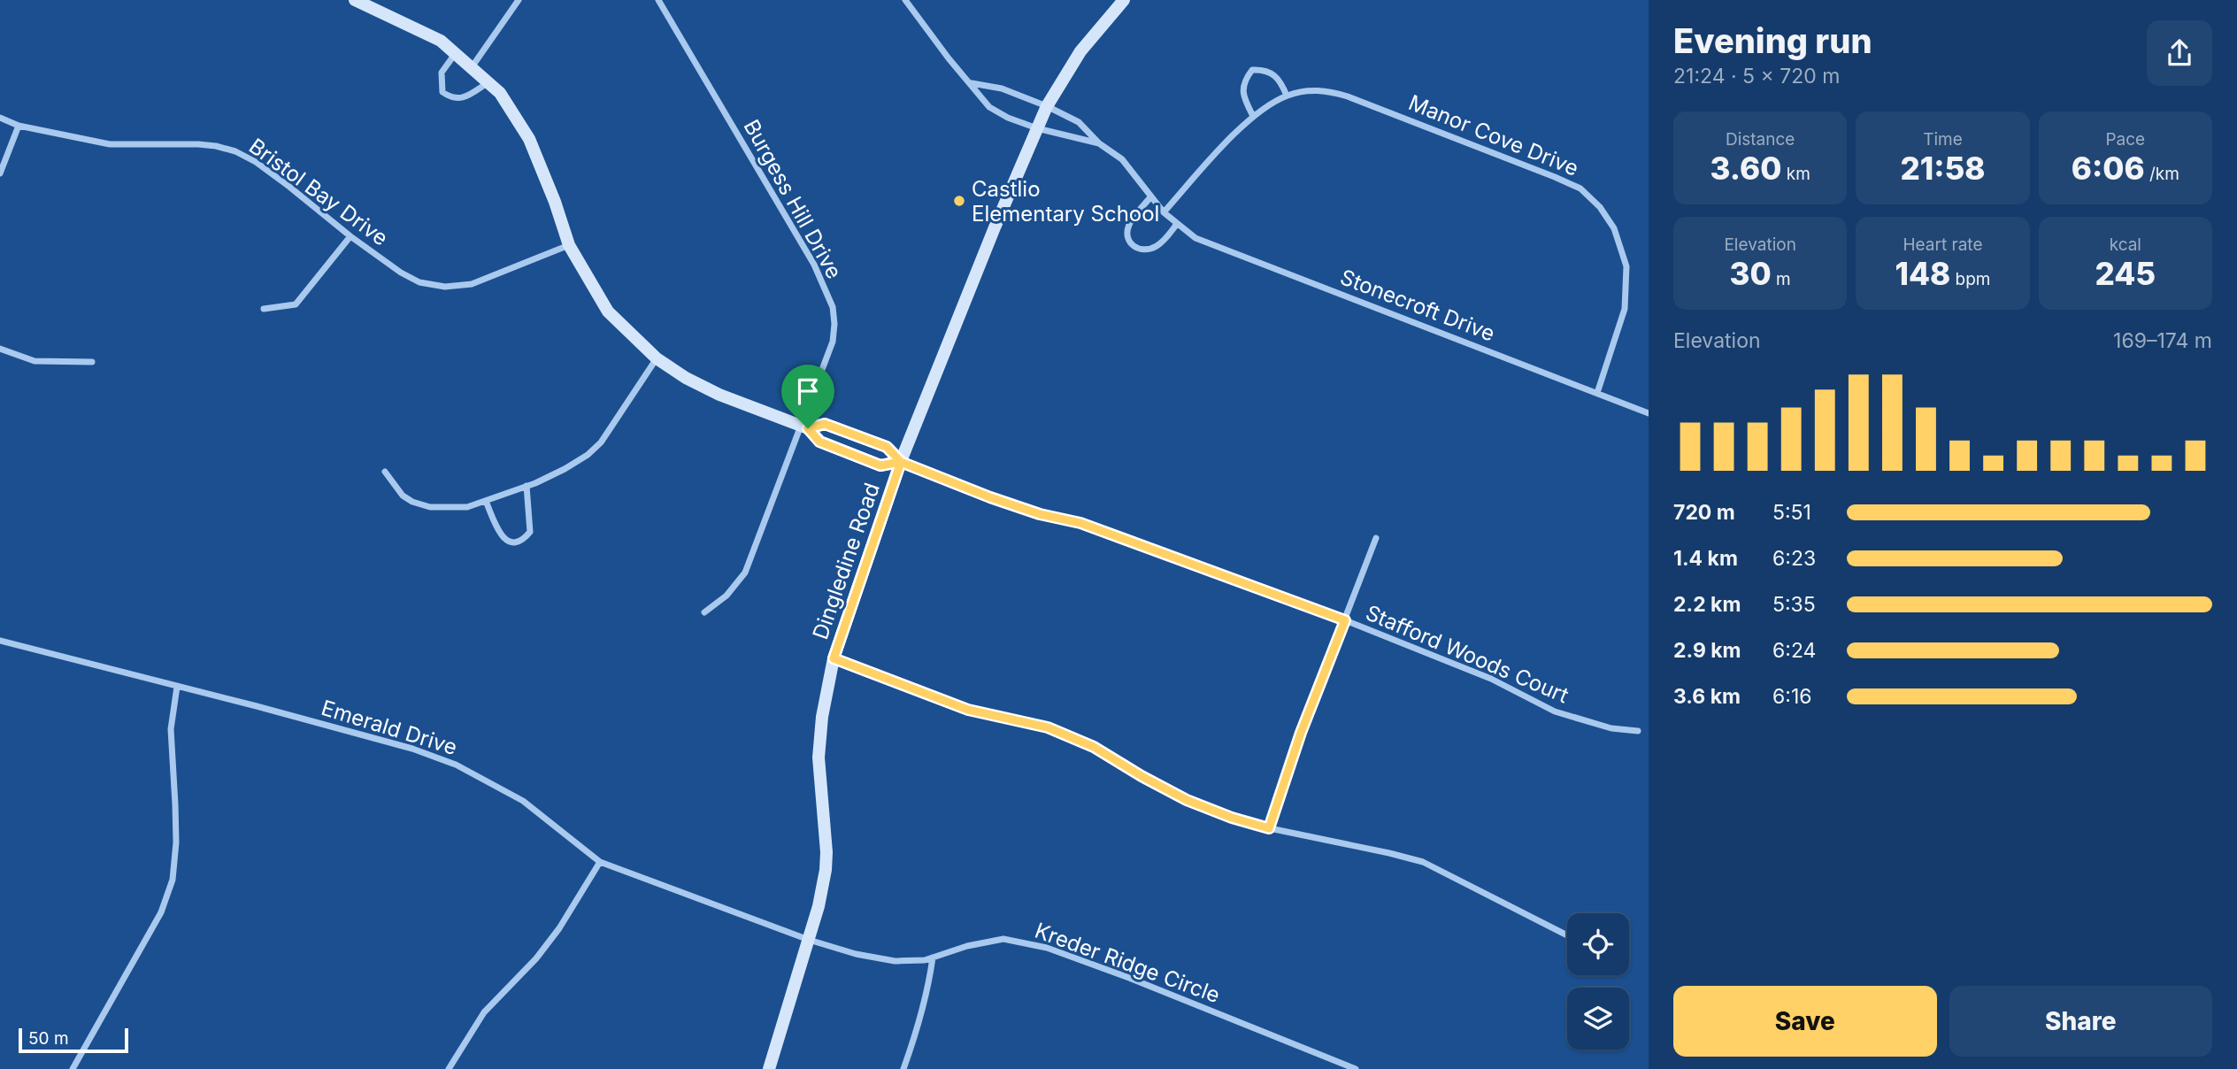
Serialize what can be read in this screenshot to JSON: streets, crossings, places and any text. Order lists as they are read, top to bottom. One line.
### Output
{"streets":{"street":["Manor Cove Drive","Bristol Bay Drive","Burgess Hill Drive","Stonecroft Drive","Dingledine Road","Stafford Woods Court","Emerald Drive","Kreder Ridge Circle"]},"crossings":[["Manor Cove Drive","Stonecroft Drive"],["Stonecroft Drive","Dingledine Road"],["Dingledine Road","Stafford Woods Court"],["Dingledine Road","Emerald Drive"],["Dingledine Road","Kreder Ridge Circle"],["Emerald Drive","Kreder Ridge Circle"]],"places":["Castlio Elementary School"],"scale_bar":"50 m","page":{"heading":["Evening run","21:24 · 5 × 720 m"],"stats":[["Distance","3.60 km"],["Time","21:58"],["Pace","6:06 /km"],["Elevation","30 m"],["Heart rate","148 bpm"],["kcal","245"]],"chart":["Elevation","169–174 m"],"list":[{"name":"720 m","note":"5:51"},{"name":"1.4 km","note":"6:23"},{"name":"2.2 km","note":"5:35"},{"name":"2.9 km","note":"6:24"},{"name":"3.6 km","note":"6:16"}],"buttons":["Save","Share"],"scale":"50 m"}}
